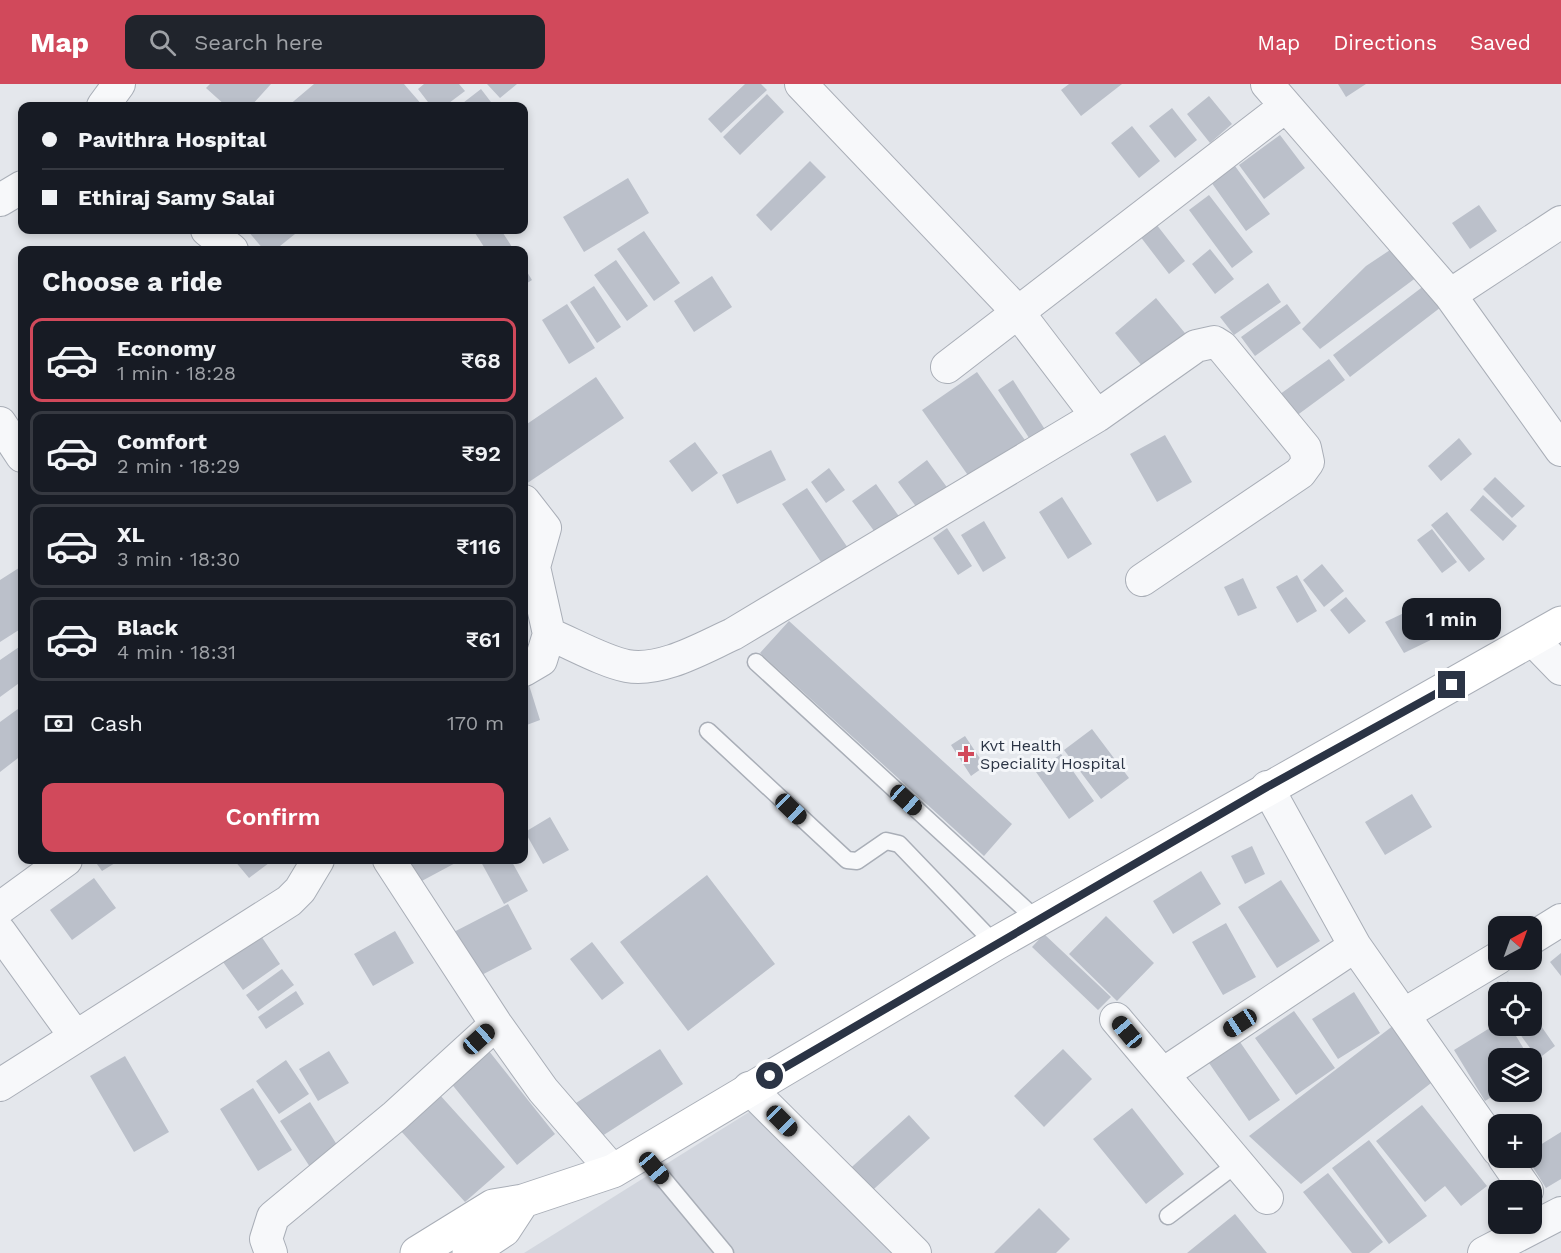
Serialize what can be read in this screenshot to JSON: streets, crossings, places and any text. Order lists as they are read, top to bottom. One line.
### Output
{"places":{"health":["Kvt Health Speciality Hospital"]},"north":"top right","page":{"header":"Map","search":"Search here","nav":["Map","Directions","Saved"],"banner":["Pavithra Hospital","Ethiraj Samy Salai"],"heading":"Choose a ride","list":[{"name":"Economy","note":"1 min · 18:28","value":"₹68"},{"name":"Comfort","note":"2 min · 18:29","value":"₹92"},{"name":"XL","note":"3 min · 18:30","value":"₹116"},{"name":"Black","note":"4 min · 18:31","value":"₹61"}],"bubble":"1 min","pay":["Cash","170 m"],"buttons":"Confirm","map_buttons":["+","−"]}}
